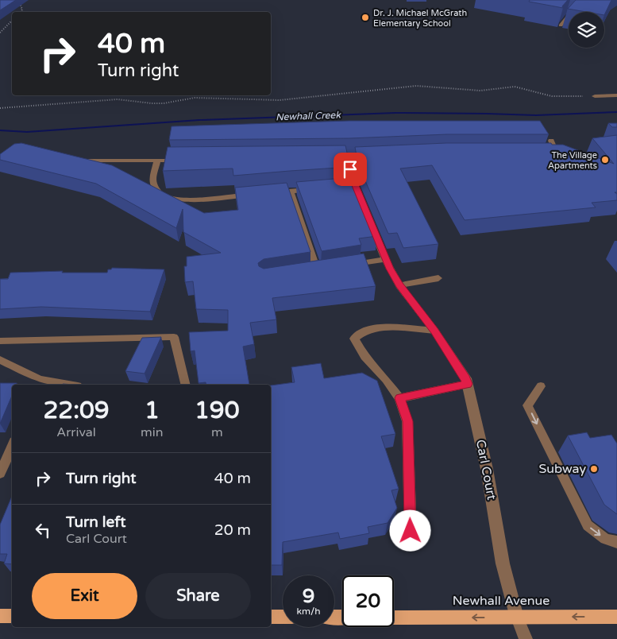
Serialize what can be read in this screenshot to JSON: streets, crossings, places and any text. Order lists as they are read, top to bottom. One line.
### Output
{"streets":{"main road":["Newhall Avenue"],"street":["Carl Court"]},"crossings":[["Carl Court","Newhall Avenue"]],"one_way":["Newhall Avenue"],"water":["Newhall Creek"],"places":["Dr. J. Michael McGrath Elementary School","The Village Apartments","Subway"],"page":{"turn":["40 m","Turn right"],"eta":["22:09","Arrival","1","min","190","m"],"list":[{"name":"Turn right","value":"40 m"},{"name":"Turn left","note":"Carl Court","value":"20 m"}],"buttons":["Exit","Share"],"speed":"9 km/h","limit":"20"}}
